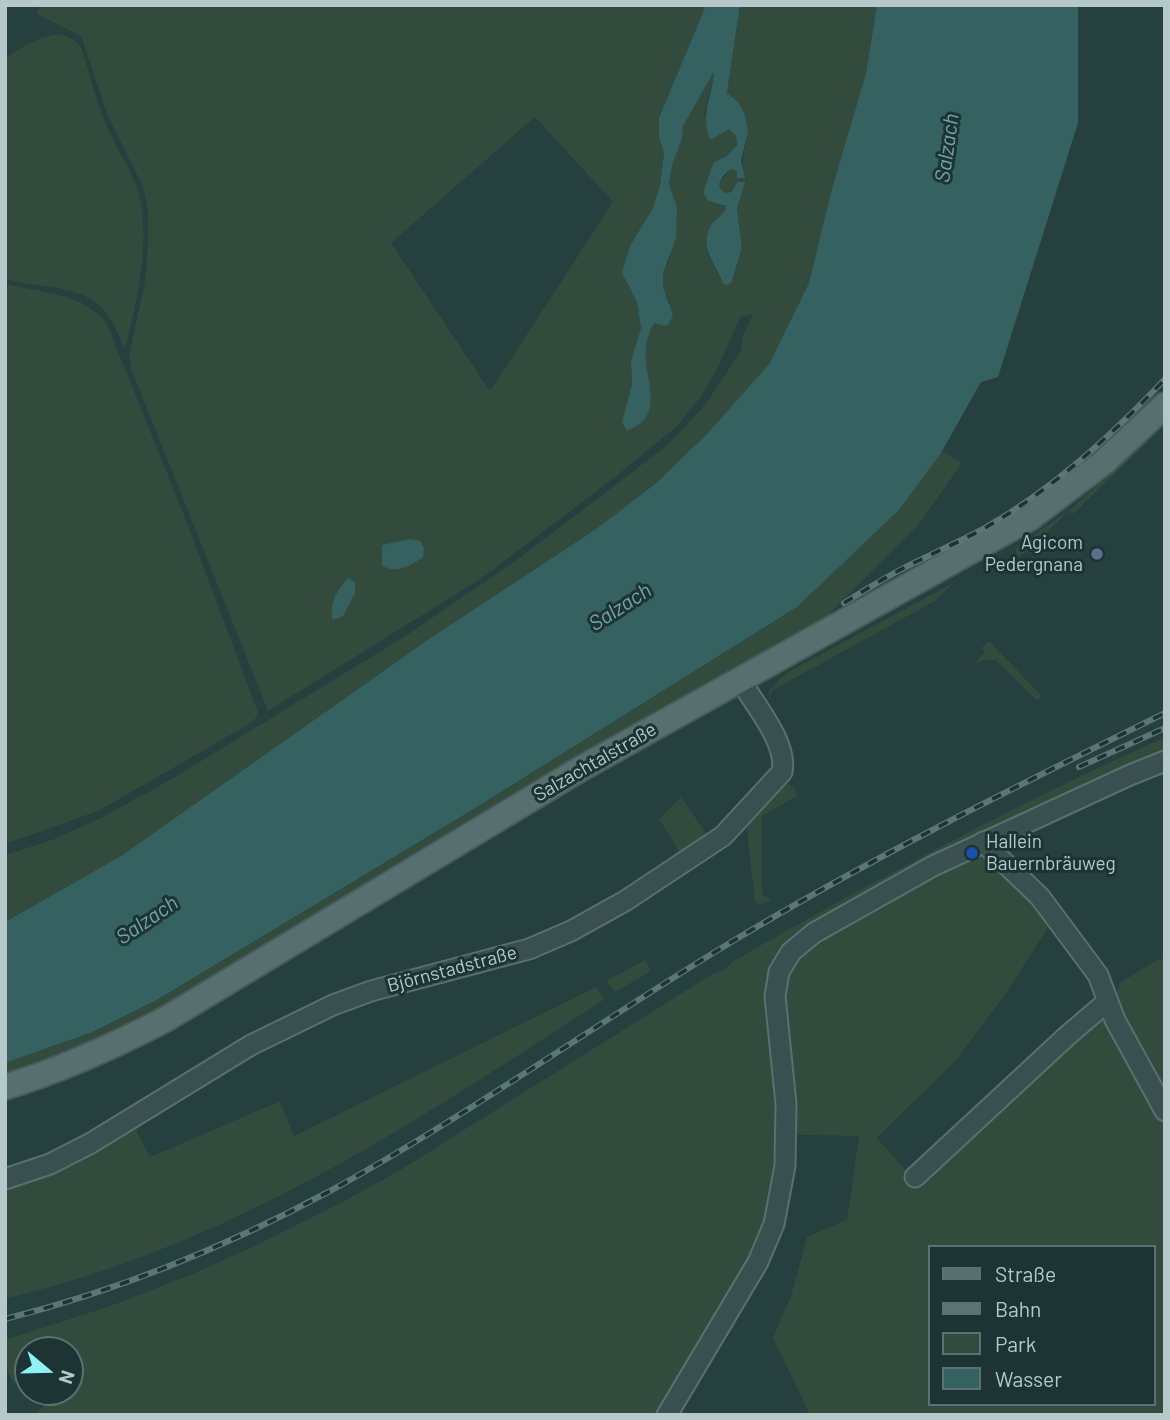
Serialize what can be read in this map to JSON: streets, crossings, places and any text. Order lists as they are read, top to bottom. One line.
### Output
{"streets":{"main road":["Salzachtalstraße"],"street":["Björnstadstraße"]},"crossings":[["Salzachtalstraße","Björnstadstraße"]],"water":["Salzach"],"places":["Agicom Pedergnana","Hallein Bauernbräuweg"],"legend":["Straße","Bahn","Park","Wasser"],"north":"right"}
